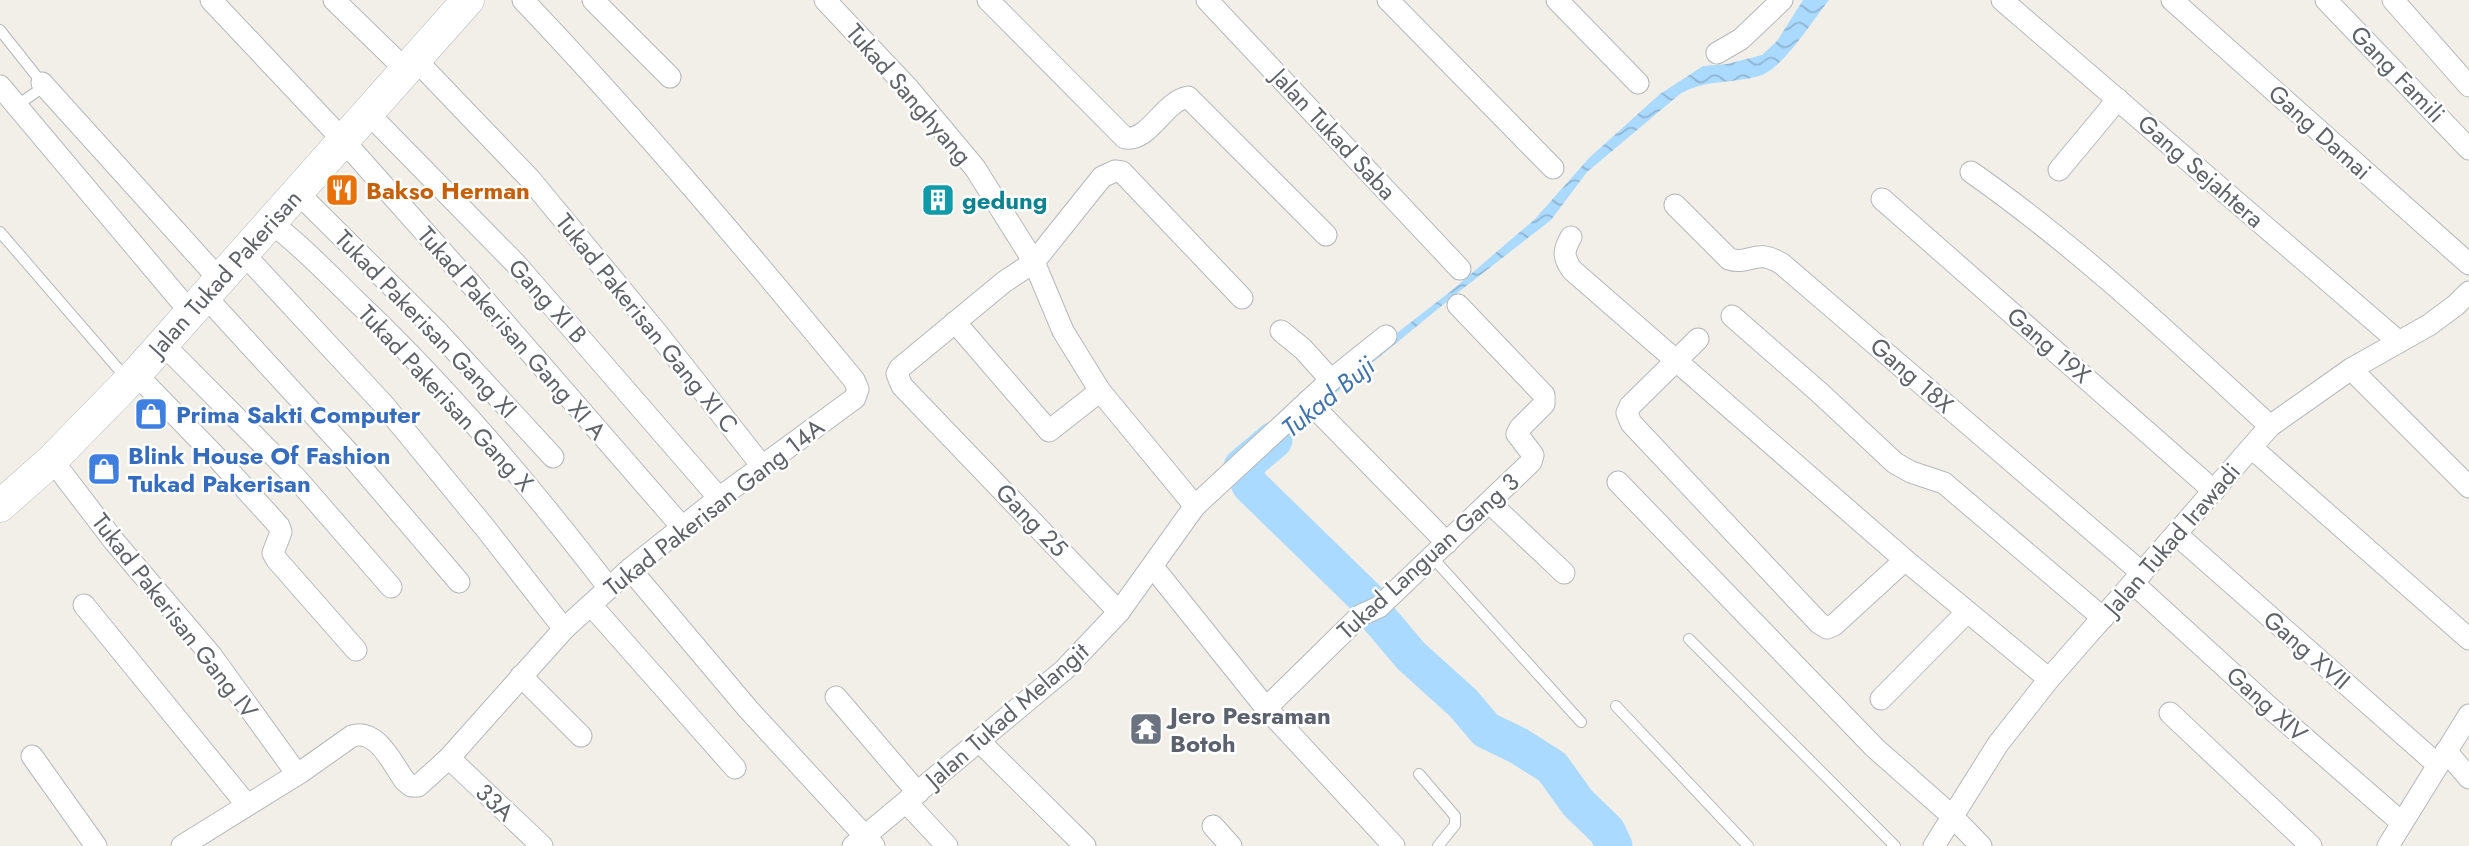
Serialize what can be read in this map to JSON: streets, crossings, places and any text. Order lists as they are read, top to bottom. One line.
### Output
{"streets":{"street":["Gang Famili","Tukad Sanghyang","Gang Damai","Jalan Tukad Saba","Gang Sejahtera","Jalan Tukad Pakerisan","Gang XI B","Tukad Pakerisan Gang XI C","Tukad Pakerisan Gang XI","Tukad Pakerisan Gang XI A","Gang 19X","Gang 18X","Tukad Pakerisan Gang X","Tukad Pakerisan Gang 14A","Gang 25","Jalan Tukad Irawadi","Tukad Languan Gang 3","Tukad Pakerisan Gang IV","Gang XVII","Gang XIV","Jalan Tukad Melangit","33A"]},"crossings":[["Tukad Sanghyang","Jalan Tukad Melangit"],["Gang Sejahtera","Jalan Tukad Irawadi"],["Jalan Tukad Pakerisan","Gang XI B"],["Jalan Tukad Pakerisan","Tukad Pakerisan Gang XI C"],["Jalan Tukad Pakerisan","Tukad Pakerisan Gang XI"],["Jalan Tukad Pakerisan","Tukad Pakerisan Gang XI A"],["Jalan Tukad Pakerisan","Tukad Pakerisan Gang X"],["Jalan Tukad Pakerisan","Tukad Pakerisan Gang IV"],["Gang XI B","Tukad Pakerisan Gang 14A"],["Tukad Pakerisan Gang XI C","Tukad Pakerisan Gang 14A"],["Tukad Pakerisan Gang XI A","Tukad Pakerisan Gang 14A"],["Gang 19X","Jalan Tukad Irawadi"],["Gang 18X","Jalan Tukad Irawadi"],["Gang 18X","Gang XIV"],["Tukad Pakerisan Gang X","Tukad Pakerisan Gang 14A"],["Tukad Pakerisan Gang 14A","Tukad Pakerisan Gang IV"],["Tukad Pakerisan Gang 14A","33A"],["Gang 25","Jalan Tukad Melangit"],["Jalan Tukad Irawadi","Gang XVII"],["Jalan Tukad Irawadi","Gang XIV"]],"water":["Tukad Buji"],"places":{"restaurant":["Bakso Herman"],"building":["gedung"],"shop":["Prima Sakti Computer","Blink House Of Fashion Tukad Pakerisan"],"temple":["Jero Pesraman Botoh"]}}
